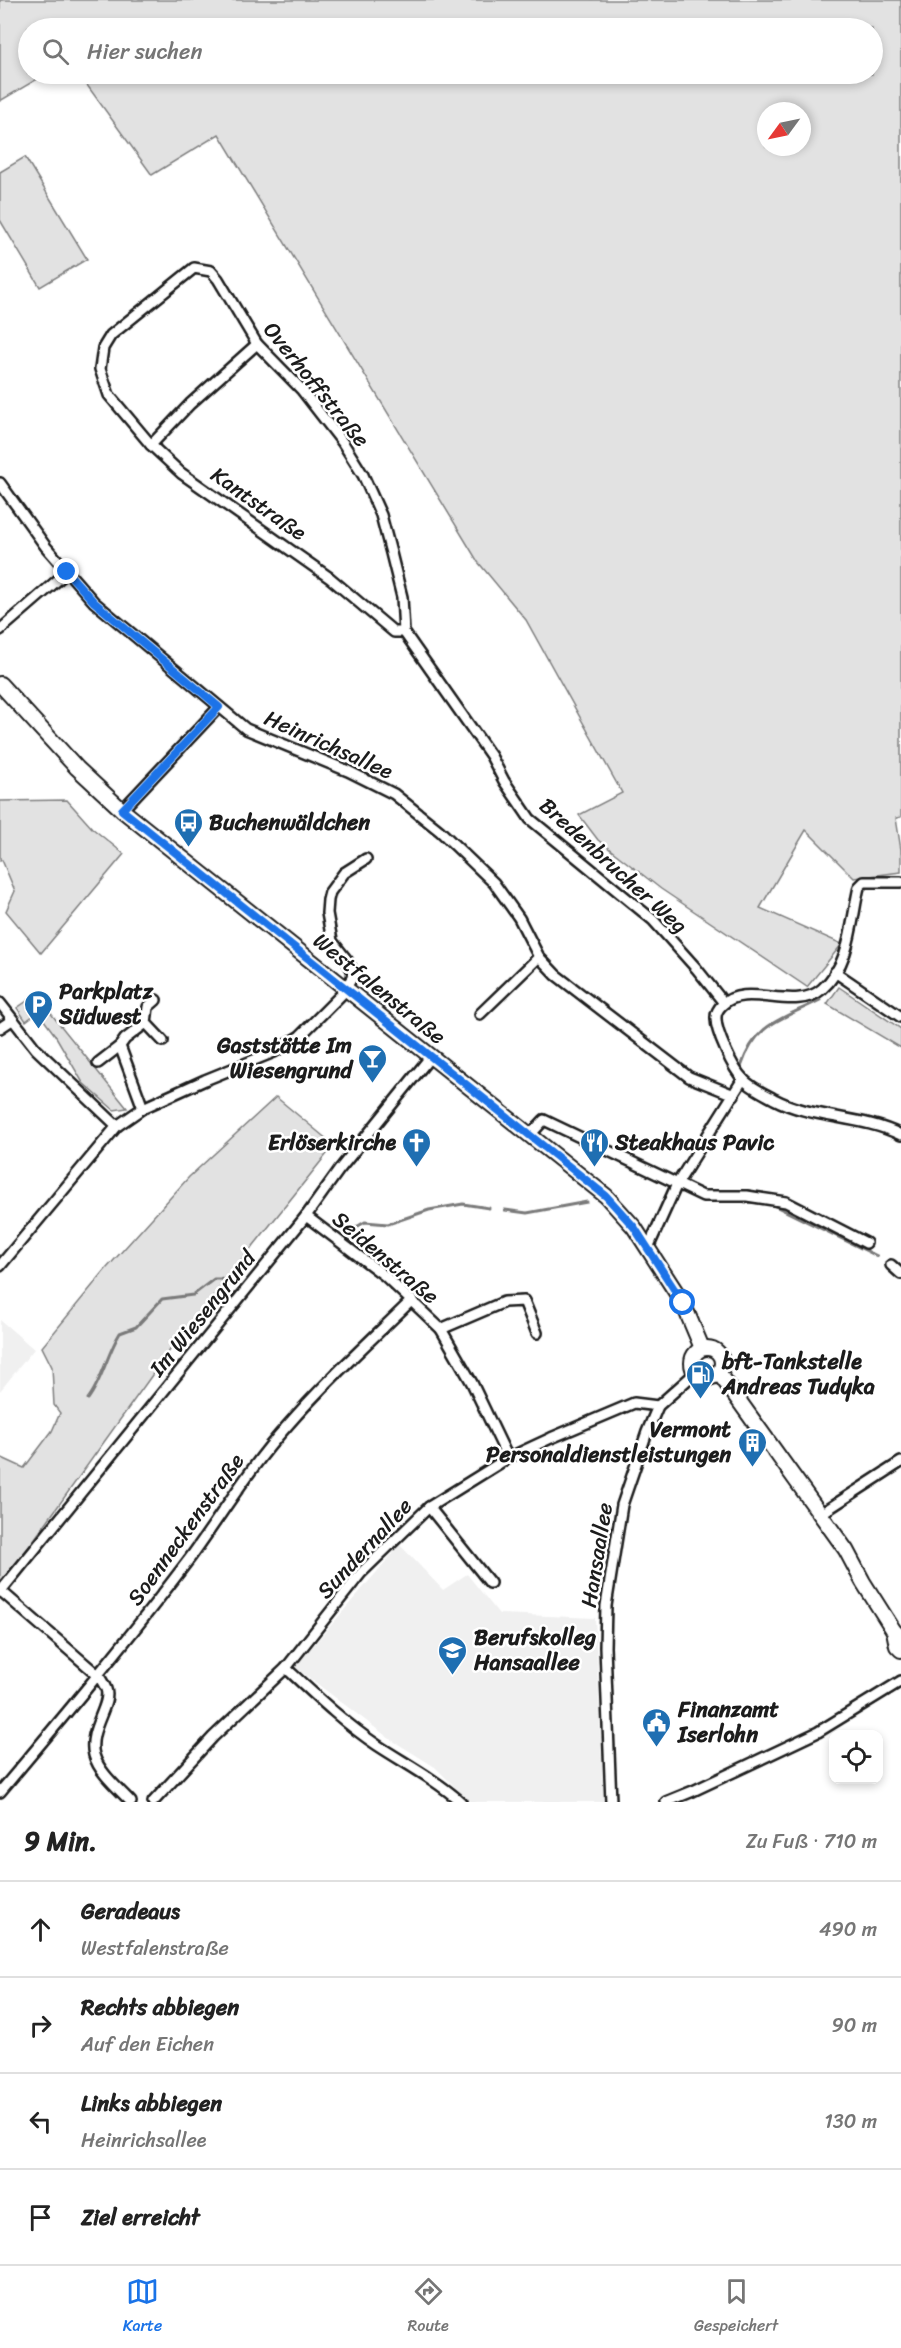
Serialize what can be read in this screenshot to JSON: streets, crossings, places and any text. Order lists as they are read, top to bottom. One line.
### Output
{"streets":{"main road":["Westfalenstraße"],"street":["Overhoffstraße","Kantstraße","Heinrichsallee","Bredenbrucher Weg","Seidenstraße","Im Wiesengrund","Soenneckenstraße","Sundernallee","Hansaallee"]},"crossings":[["Overhoffstraße","Kantstraße"],["Kantstraße","Bredenbrucher Weg"],["Westfalenstraße","Im Wiesengrund"],["Westfalenstraße","Hansaallee"],["Seidenstraße","Im Wiesengrund"],["Seidenstraße","Soenneckenstraße"],["Seidenstraße","Sundernallee"],["Sundernallee","Hansaallee"]],"places":{"bus stop":["Buchenwäldchen"],"parking":["Parkplatz Südwest"],"bar":["Gaststätte Im Wiesengrund"],"church":["Erlöserkirche"],"restaurant":["Steakhaus Pavic"],"fuel station":["bft-Tankstelle Andreas Tudyka"],"building":["Vermont Personaldienstleistungen"],"school or university":["Berufskolleg Hansaallee"],"public building":["Finanzamt Iserlohn"]},"north":"bottom left","page":{"search":"Hier suchen","heading":["9 Min.","Zu Fuß · 710 m"],"list":[["Geradeaus","Westfalenstraße","490 m"],["Rechts abbiegen","Auf den Eichen","90 m"],["Links abbiegen","Heinrichsallee","130 m"],"Ziel erreicht"],"nav":["Karte","Route","Gespeichert"]}}
